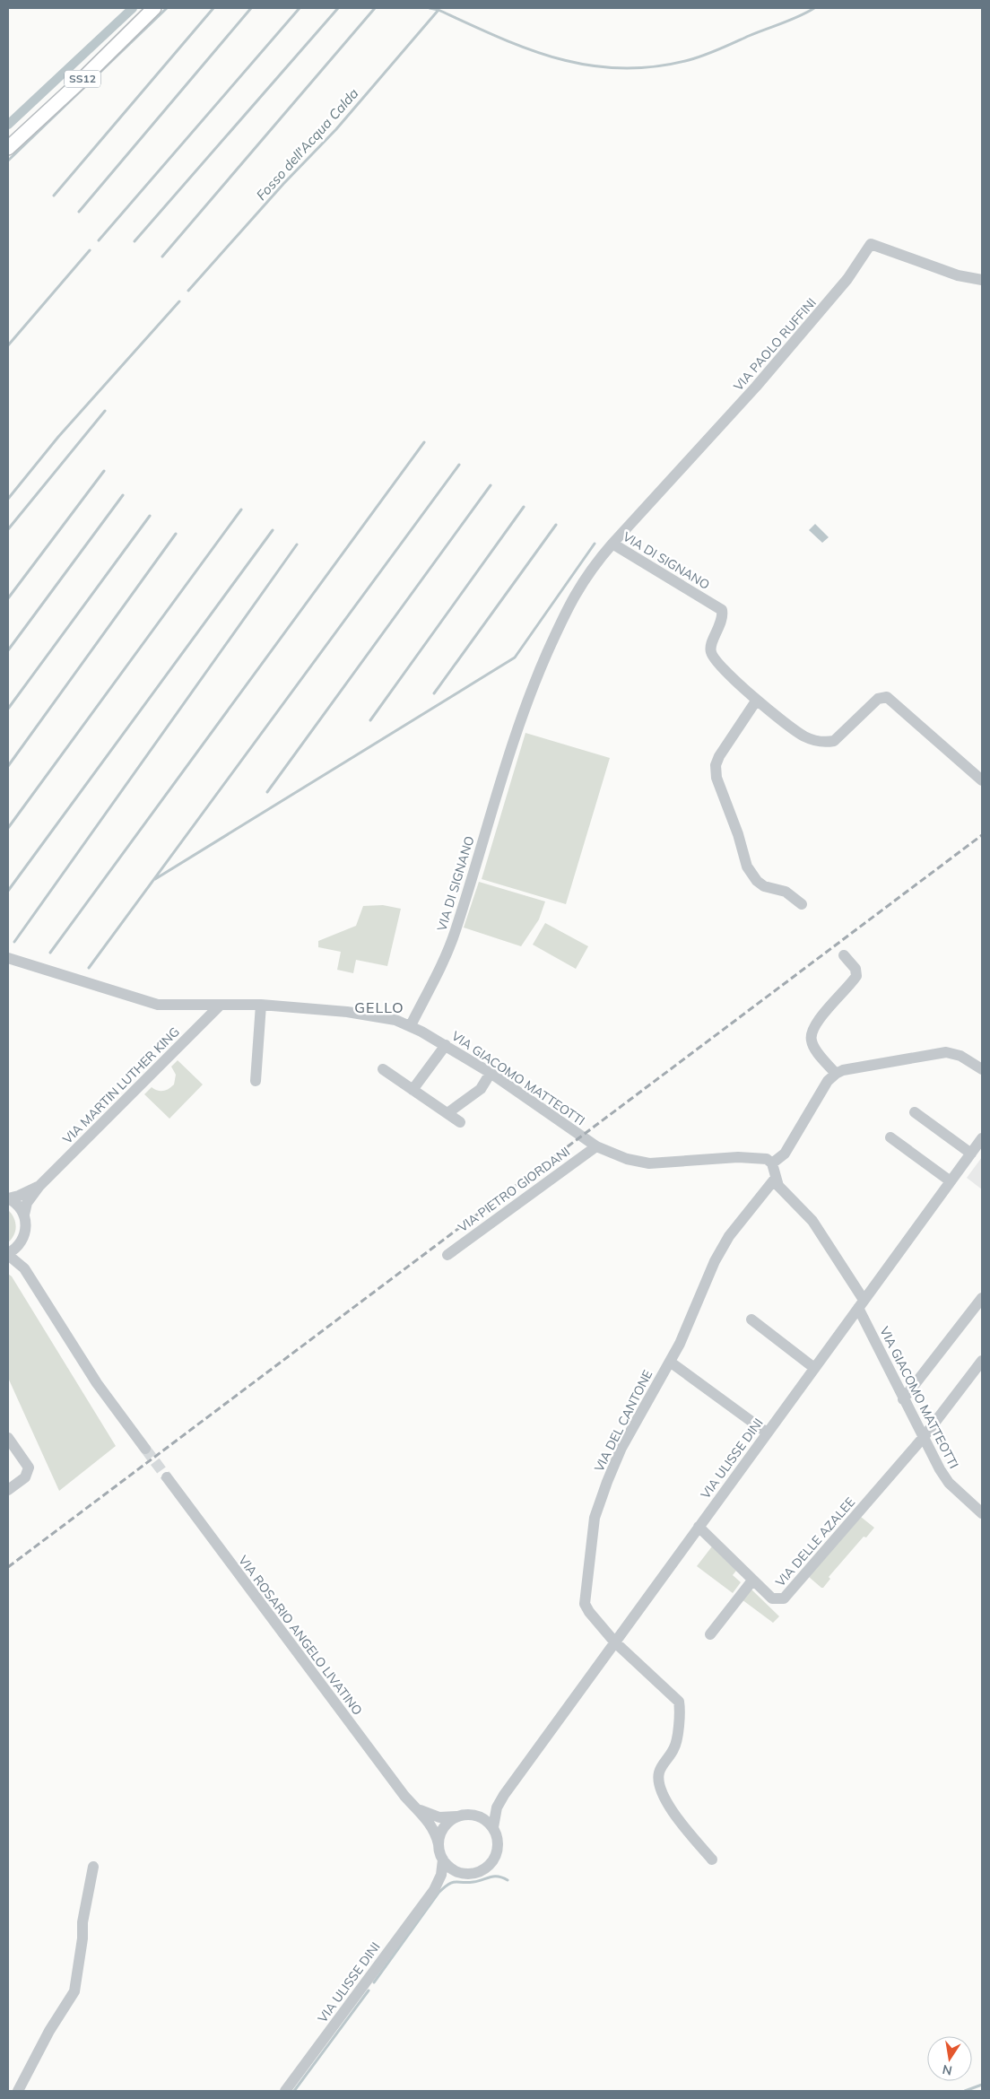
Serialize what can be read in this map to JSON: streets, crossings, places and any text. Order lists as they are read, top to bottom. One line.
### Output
{"streets":{"main road":["SS12"],"street":["VIA PAOLO RUFFINI","VIA DI SIGNANO","VIA GIACOMO MATTEOTTI","VIA MARTIN LUTHER KING","VIA PIETRO GIORDANI","VIA DEL CANTONE","VIA ULISSE DINI","VIA DELLE AZALEE","VIA ROSARIO ANGELO LIVATINO"]},"crossings":[["VIA PAOLO RUFFINI","VIA DI SIGNANO"],["VIA DI SIGNANO","VIA GIACOMO MATTEOTTI"],["VIA GIACOMO MATTEOTTI","VIA MARTIN LUTHER KING"],["VIA GIACOMO MATTEOTTI","VIA PIETRO GIORDANI"],["VIA GIACOMO MATTEOTTI","VIA DEL CANTONE"],["VIA GIACOMO MATTEOTTI","VIA ULISSE DINI"],["VIA GIACOMO MATTEOTTI","VIA DELLE AZALEE"],["VIA DEL CANTONE","VIA ULISSE DINI"],["VIA ULISSE DINI","VIA DELLE AZALEE"]],"districts":["GELLO"],"water":["Fosso dell'Acqua Calda"],"north":"bottom"}
